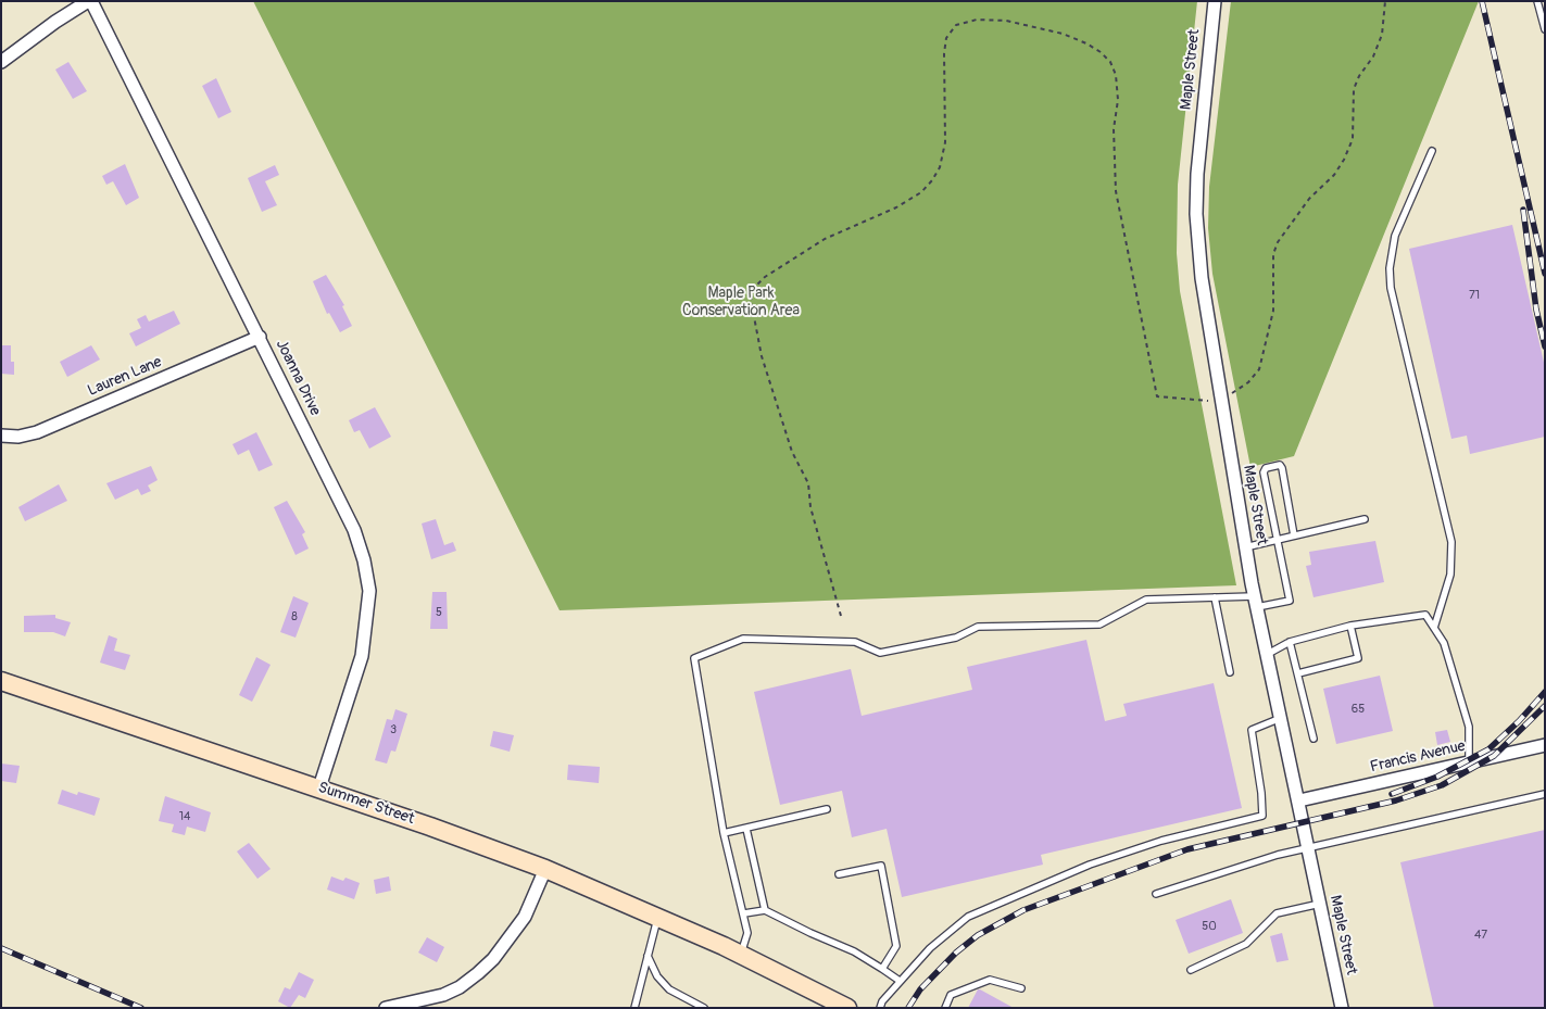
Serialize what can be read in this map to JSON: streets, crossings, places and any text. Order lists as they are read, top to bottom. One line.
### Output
{"streets":{"main road":["Summer Street"],"street":["Maple Street","Lauren Lane","Joanna Drive","Francis Avenue"]},"crossings":[["Maple Street","Francis Avenue"],["Lauren Lane","Joanna Drive"],["Joanna Drive","Summer Street"]],"parks":["Maple Park Conservation Area"],"house_numbers":["71","5","8","65","3","14","50","47"]}
